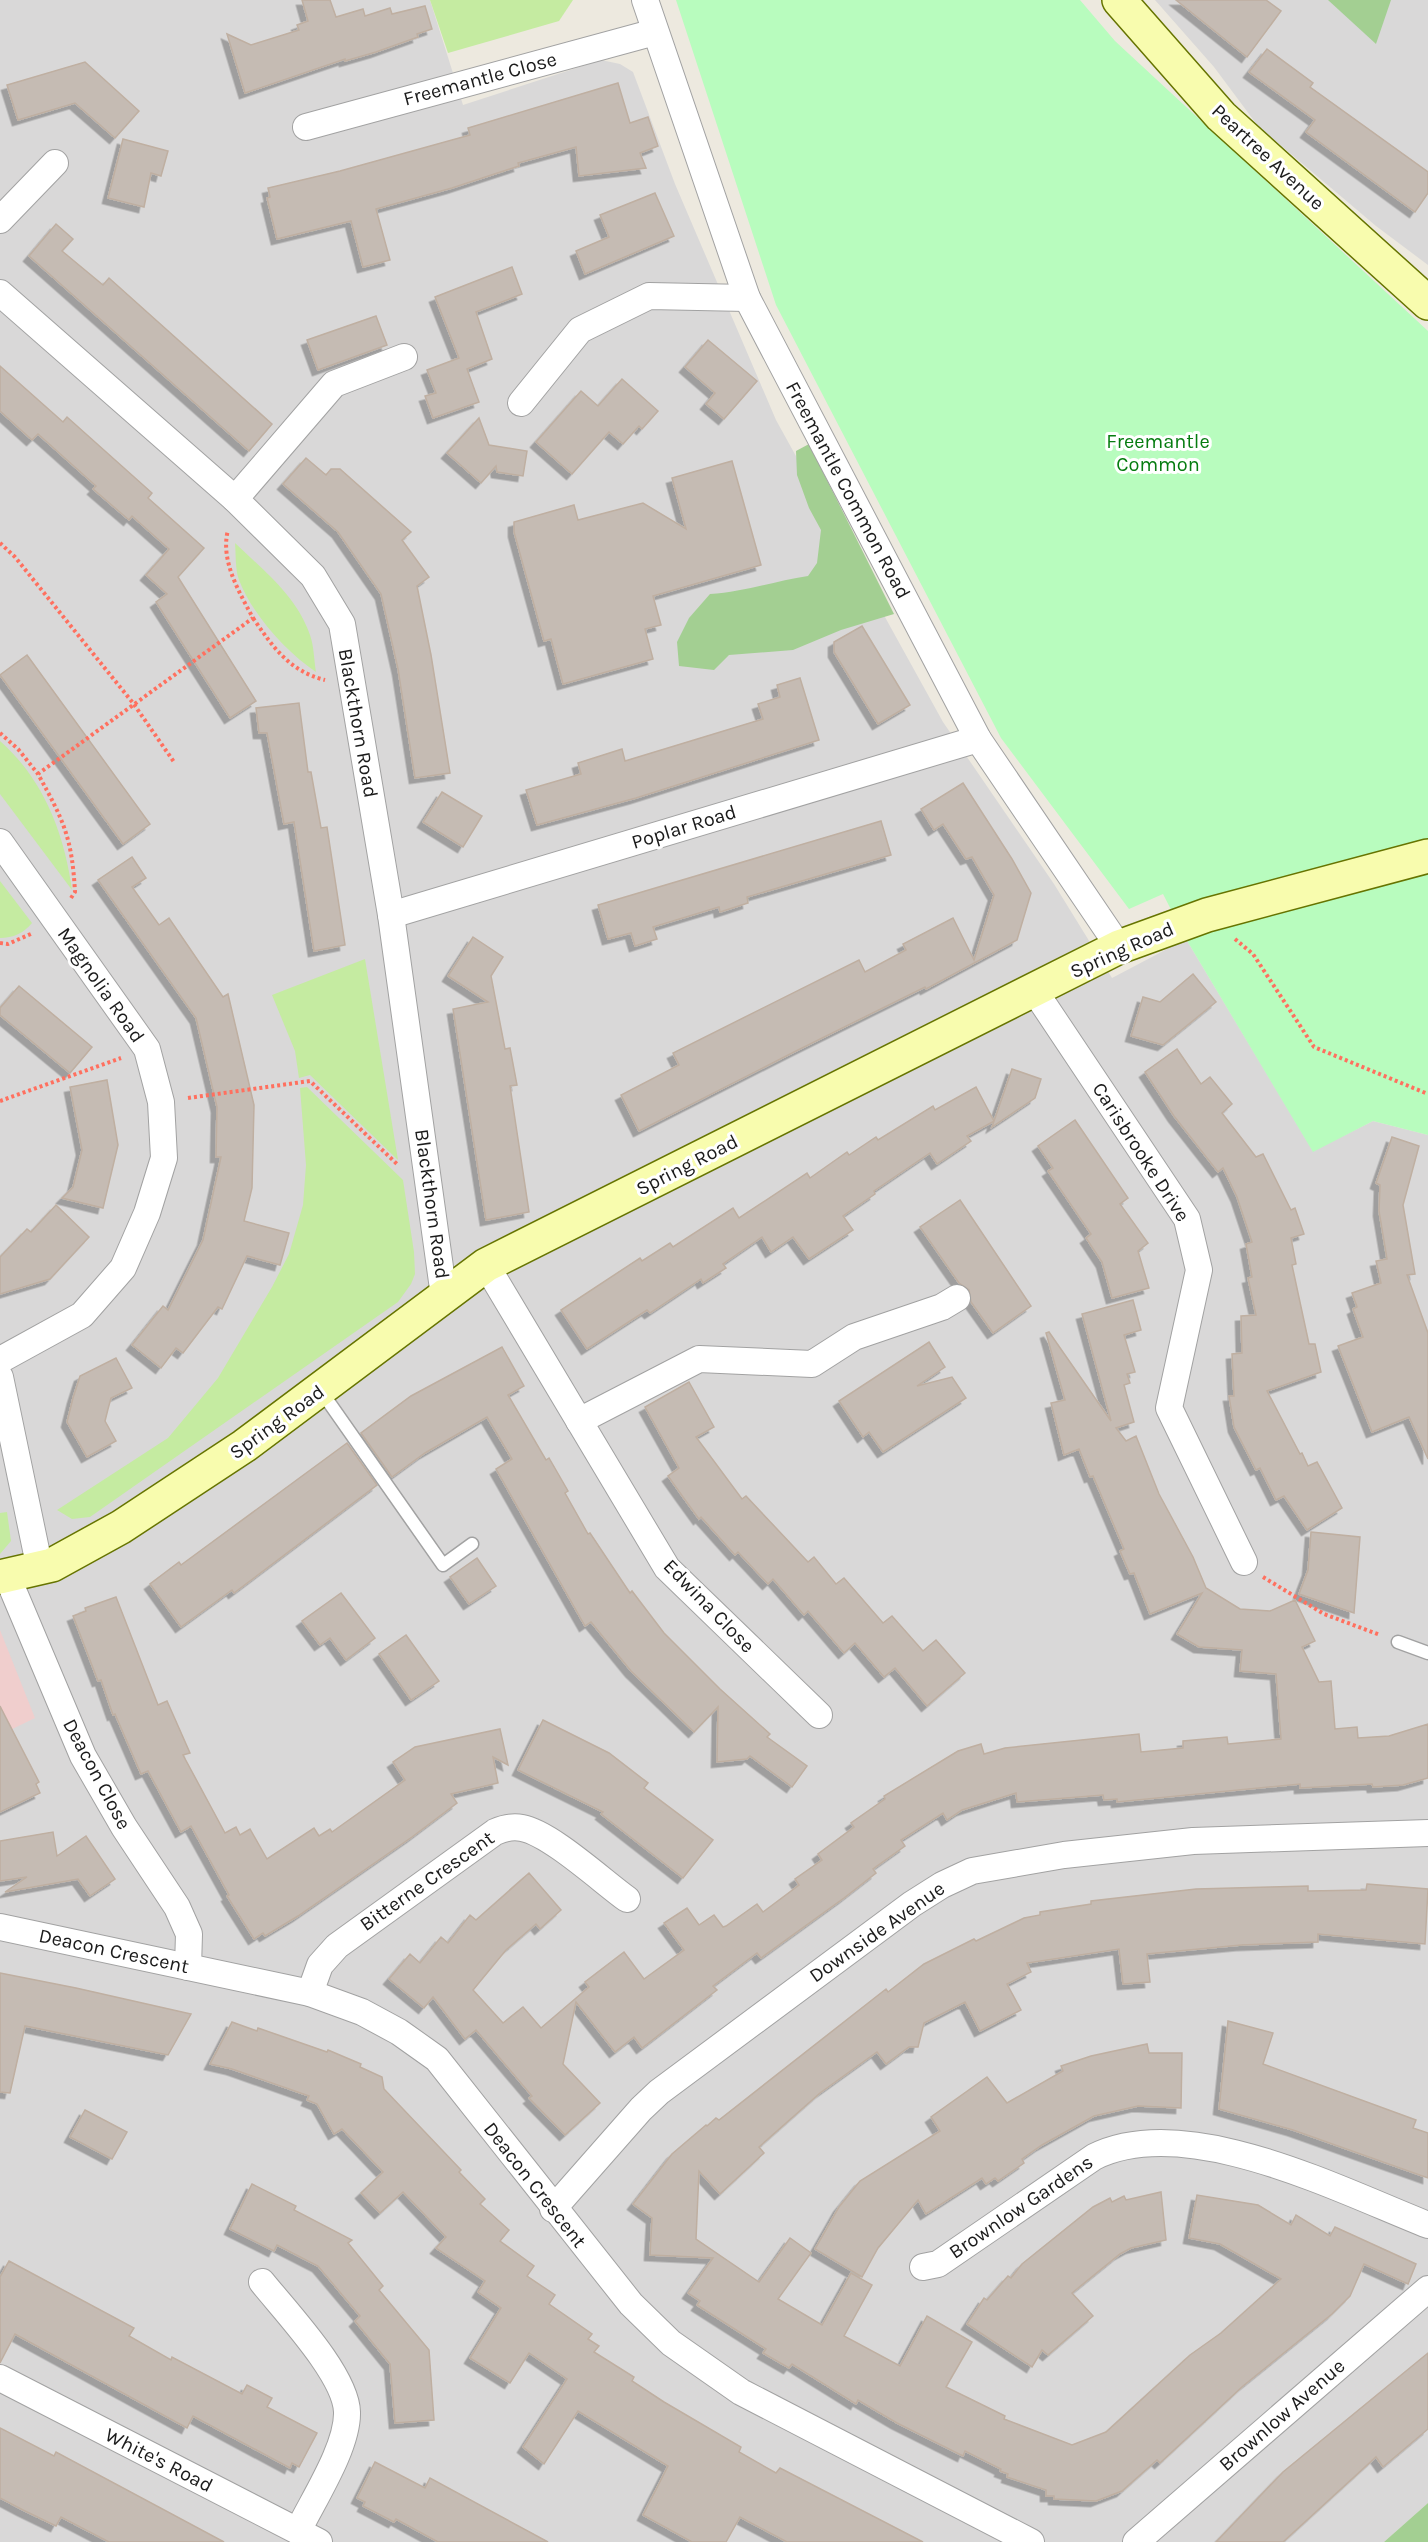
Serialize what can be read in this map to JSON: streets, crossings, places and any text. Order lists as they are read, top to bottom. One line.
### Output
{"streets":{"street":["Freemantle Close","Peartree Avenue","Freemantle Common Road","Blackthorn Road","Poplar Road","Spring Road","Magnolia Road","Carisbrooke Drive","Edwina Close","Deacon Close","Bitterne Crescent","Downside Avenue","Deacon Crescent","Brownlow Gardens","Brownlow Avenue","White's Road"]},"crossings":[["Freemantle Close","Freemantle Common Road"],["Freemantle Common Road","Poplar Road"],["Freemantle Common Road","Spring Road"],["Blackthorn Road","Poplar Road"],["Blackthorn Road","Spring Road"],["Spring Road","Carisbrooke Drive"],["Spring Road","Edwina Close"],["Spring Road","Deacon Close"],["Deacon Close","Deacon Crescent"],["Bitterne Crescent","Deacon Crescent"],["Downside Avenue","Deacon Crescent"]],"parks":["Freemantle Common"]}
